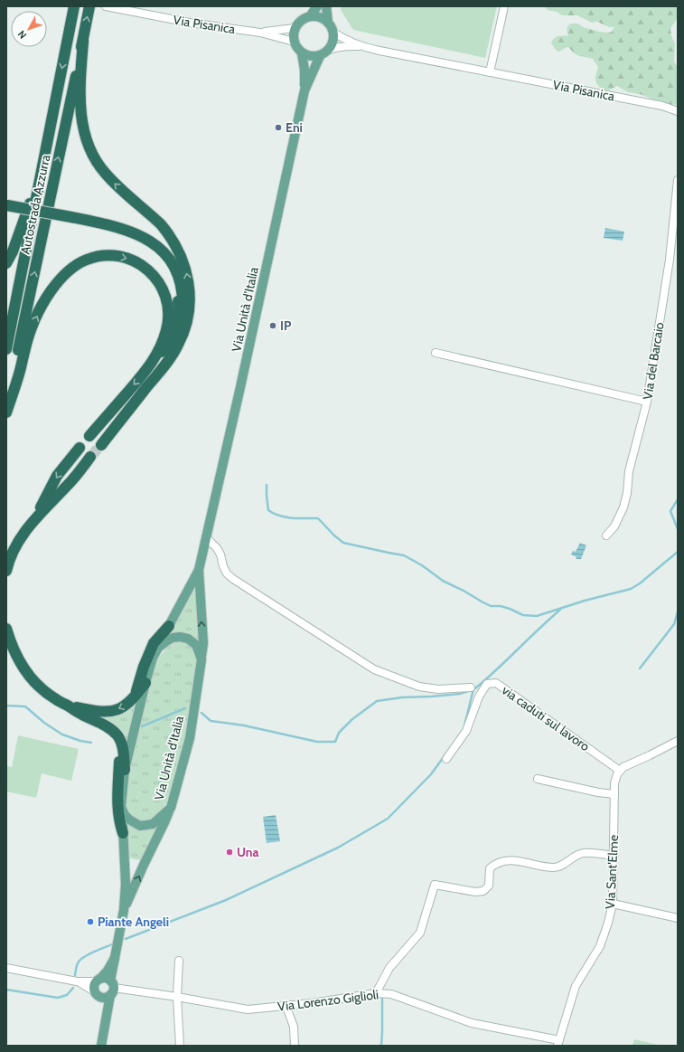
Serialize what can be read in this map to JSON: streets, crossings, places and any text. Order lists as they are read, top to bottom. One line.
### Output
{"streets":{"highway":["Autostrada Azzurra"],"main road":["Via Unità d'Italia"],"street":["Via Pisanica","Via del Barcaio","via caduti sul lavoro","Via Sant'Elme","Via Lorenzo Giglioli"]},"crossings":[["Via Pisanica","Via Unità d'Italia"],["via caduti sul lavoro","Via Sant'Elme"],["Via Sant'Elme","Via Lorenzo Giglioli"]],"places":["Eni","IP","Una","Piante Angeli"],"north":"bottom left"}
